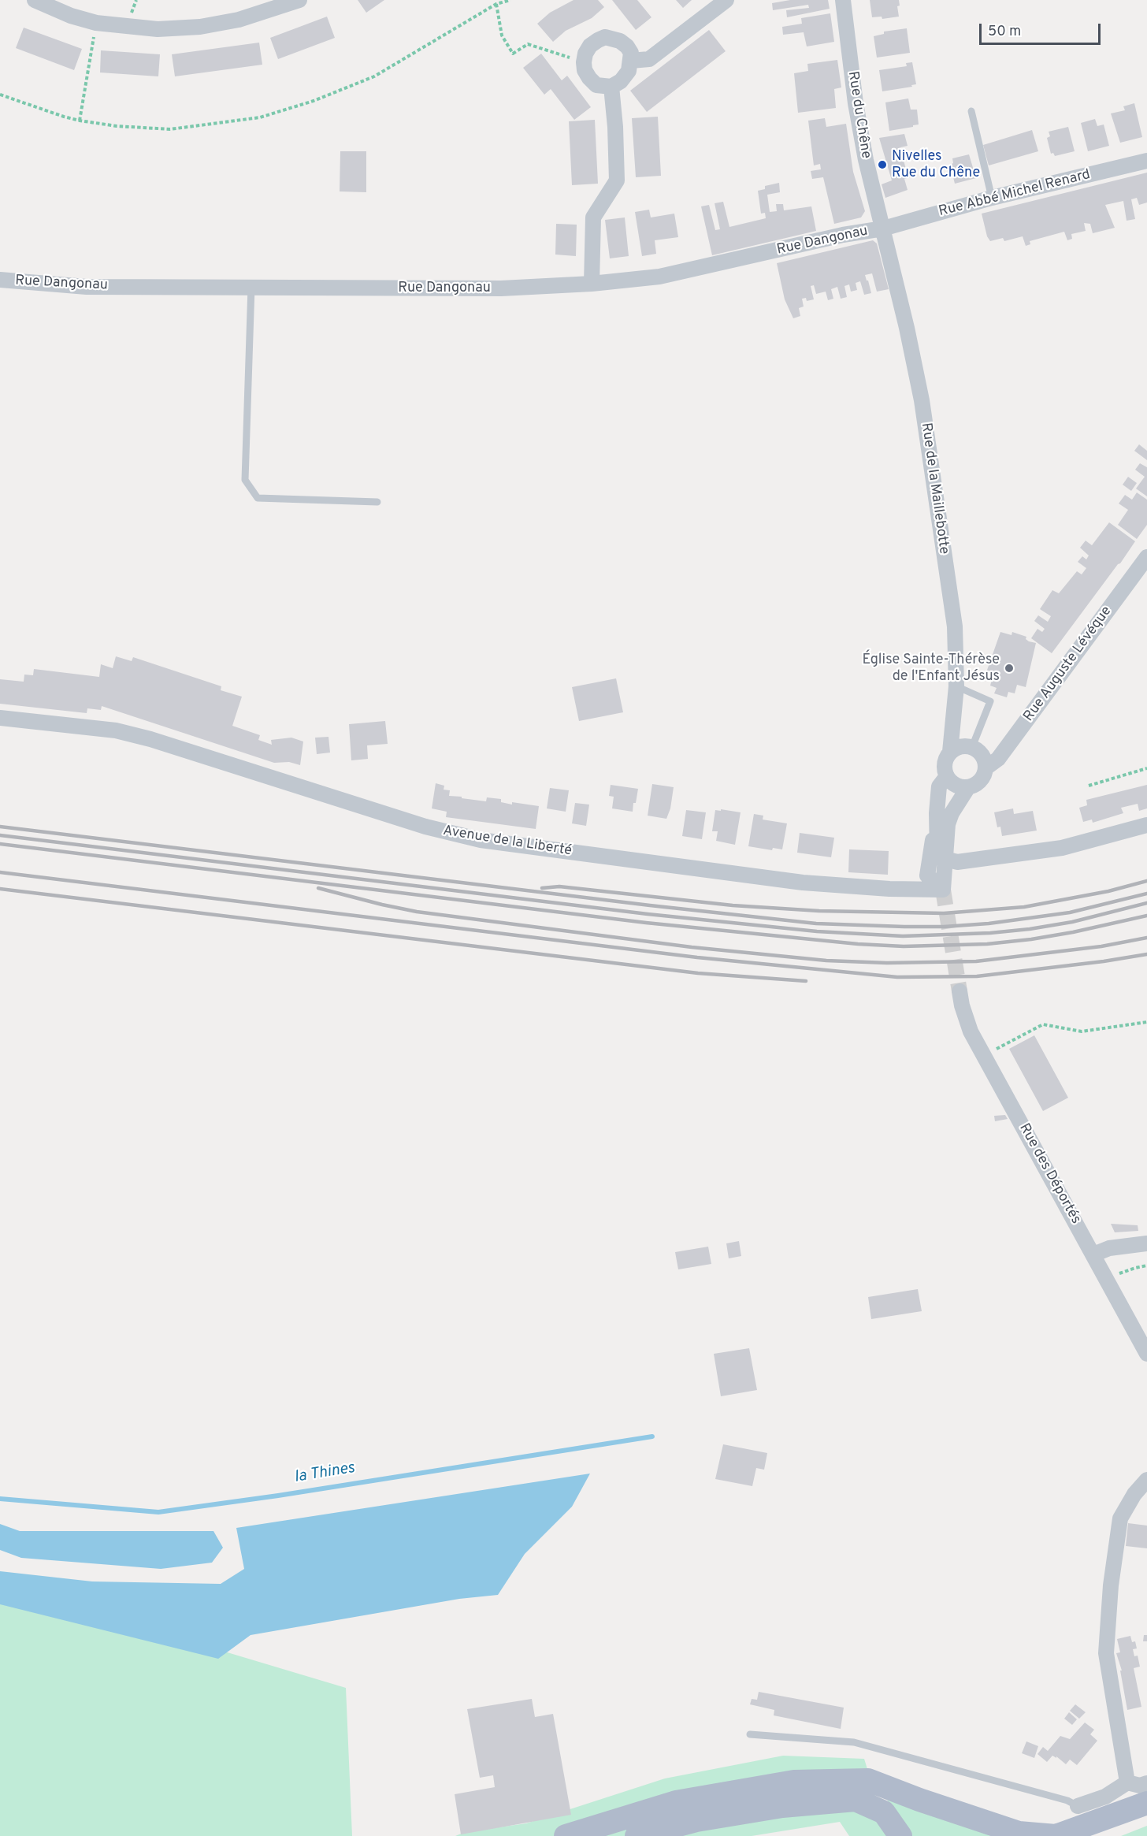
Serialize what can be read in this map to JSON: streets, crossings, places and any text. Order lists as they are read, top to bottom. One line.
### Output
{"streets":{"street":["Rue du Chêne","Rue Abbé Michel Renard","Rue Dangonau","Rue de la Maillebotte","Rue Auguste Lévéque","Avenue de la Liberté","Rue des Déportés"]},"crossings":[["Rue du Chêne","Rue Abbé Michel Renard"],["Rue du Chêne","Rue Dangonau"],["Rue du Chêne","Rue de la Maillebotte"],["Rue Abbé Michel Renard","Rue Dangonau"],["Rue Abbé Michel Renard","Rue de la Maillebotte"],["Rue Dangonau","Rue de la Maillebotte"],["Rue de la Maillebotte","Rue Auguste Lévéque"]],"water":["la Thines"],"places":["Nivelles Rue du Chêne","Église Sainte-Thérèse de l'Enfant Jésus"],"scale_bar":"50 m"}
